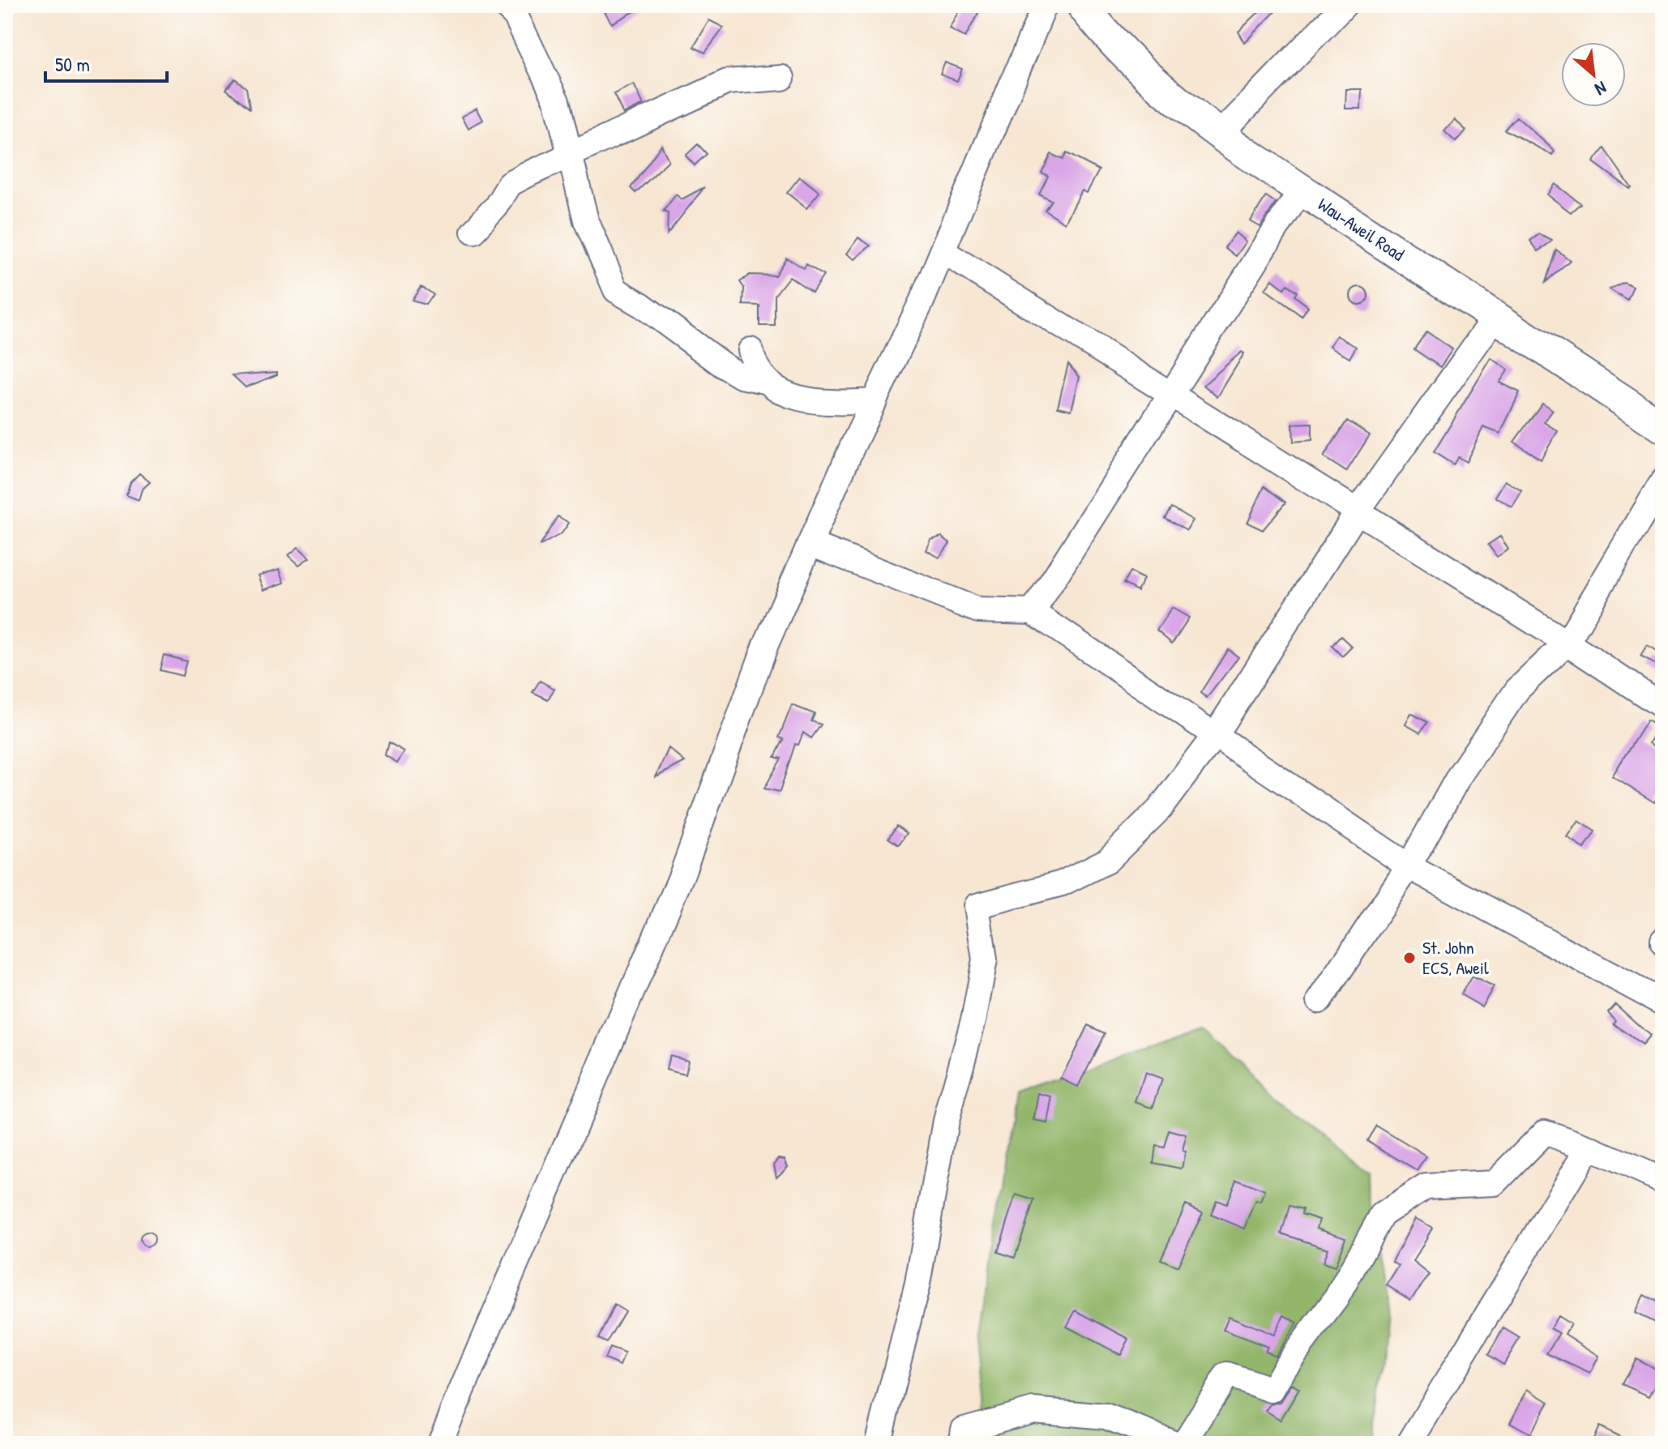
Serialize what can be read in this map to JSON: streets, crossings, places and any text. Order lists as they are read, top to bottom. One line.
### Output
{"streets":{"main road":["Wau-Aweil Road"]},"places":["St. John ECS, Aweil"],"scale_bar":"50 m","north":"bottom right"}
